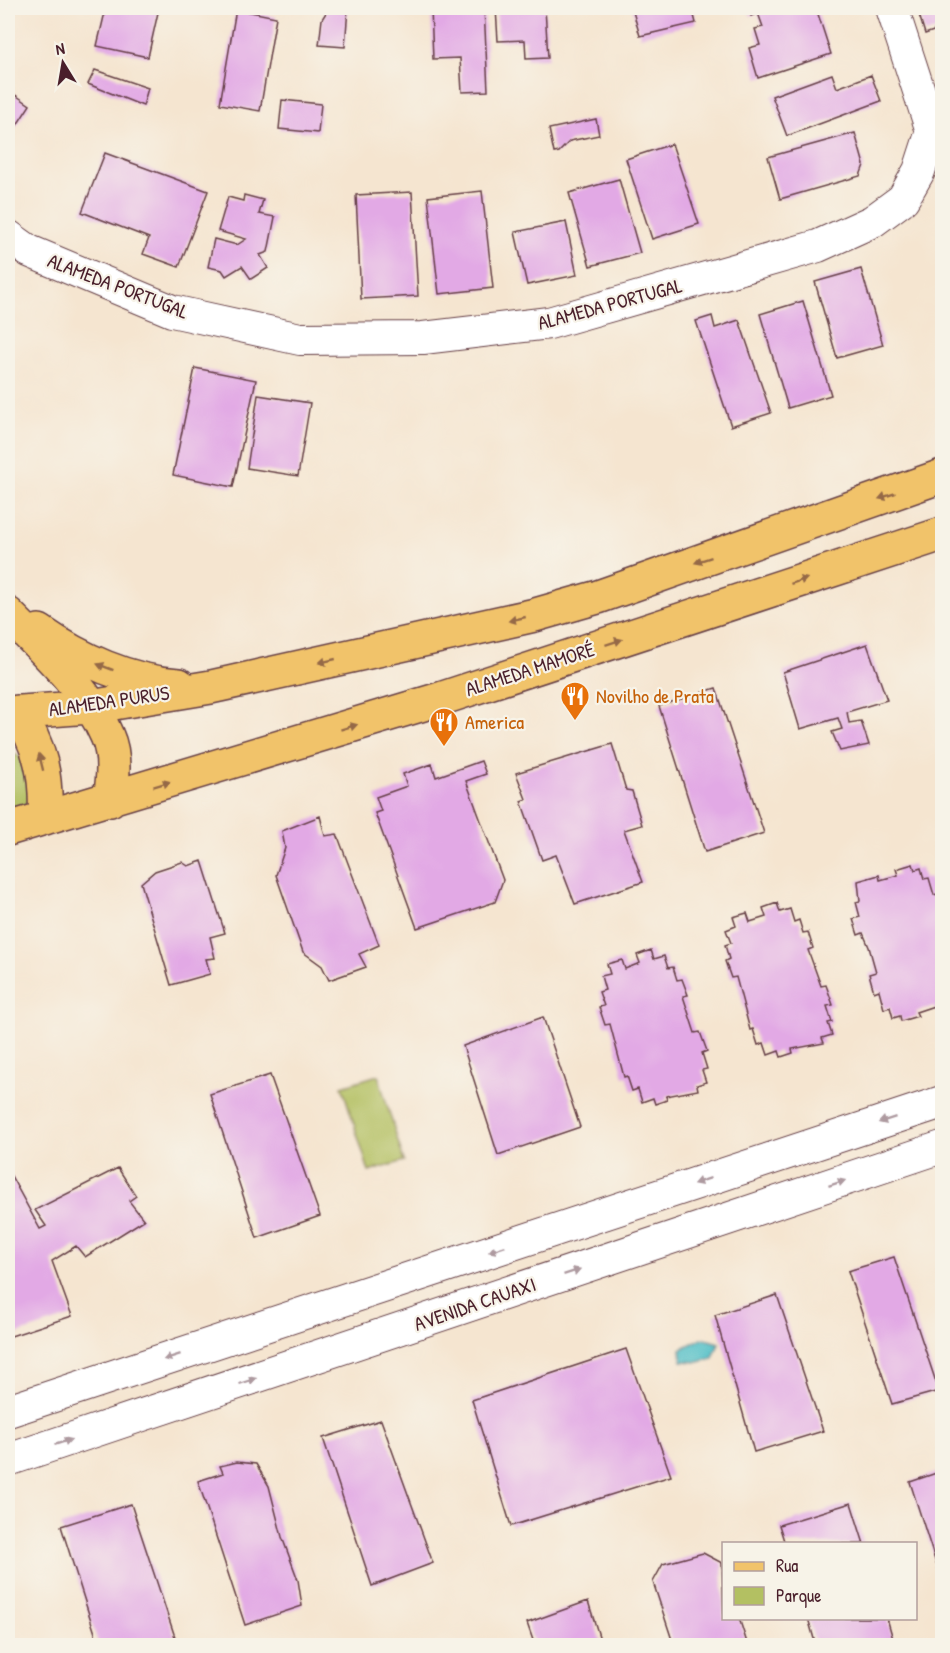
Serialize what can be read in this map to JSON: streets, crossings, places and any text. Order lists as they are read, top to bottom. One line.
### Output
{"streets":{"main road":["ALAMEDA MAMORÉ","ALAMEDA PURUS"],"street":["ALAMEDA PORTUGAL","AVENIDA CAUAXI"]},"places":{"restaurant":["Novilho de Prata","America"]},"legend":["Rua","Parque"],"north":"top"}
